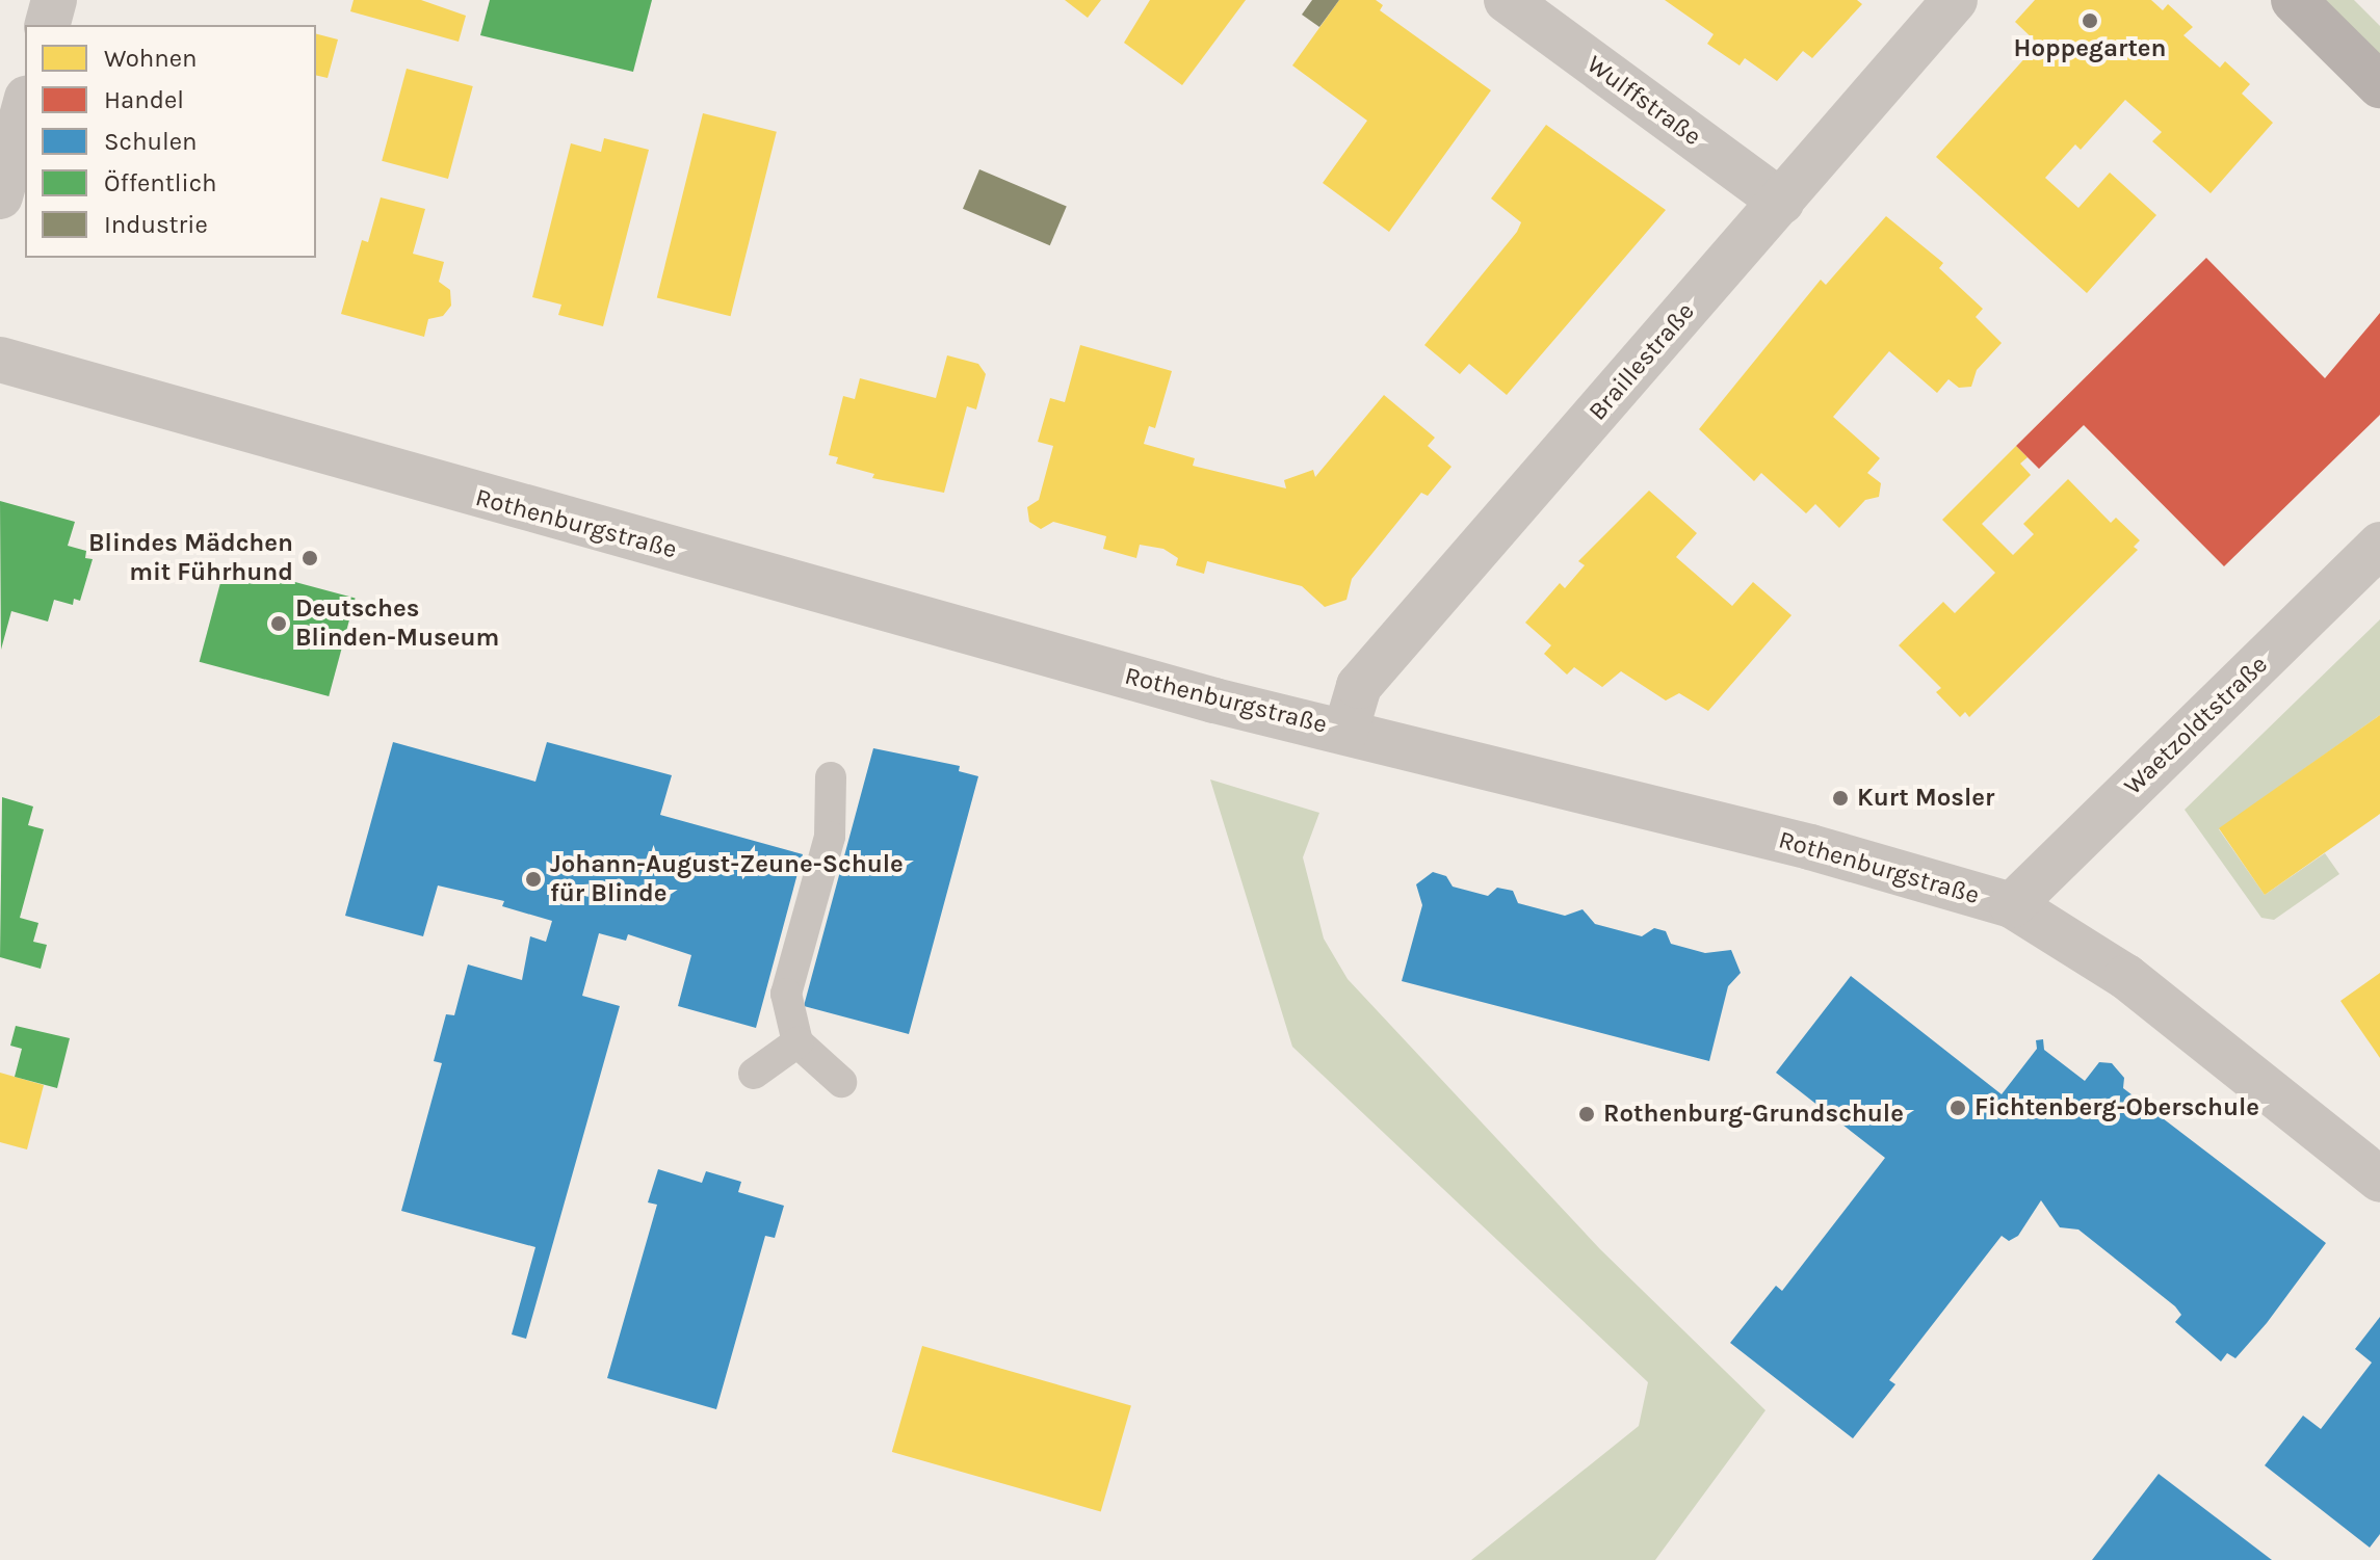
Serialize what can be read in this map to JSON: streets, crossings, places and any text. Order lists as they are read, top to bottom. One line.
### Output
{"streets":{"street":["Wulffstraße","Braillestraße","Rothenburgstraße","Waetzoldtstraße"]},"crossings":[["Wulffstraße","Braillestraße"],["Braillestraße","Rothenburgstraße"],["Rothenburgstraße","Waetzoldtstraße"]],"places":["Hoppegarten","Blindes Mädchen mit Führhund","Deutsches Blinden-Museum","Kurt Mosler","Johann-August-Zeune-Schule für Blinde","Fichtenberg-Oberschule","Rothenburg-Grundschule"],"legend":["Wohnen","Handel","Schulen","Öffentlich","Industrie"]}
